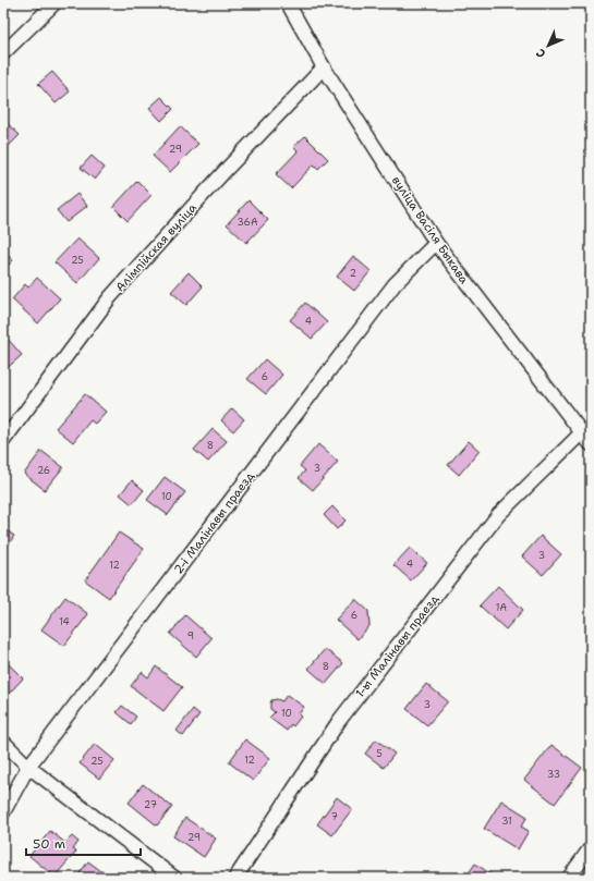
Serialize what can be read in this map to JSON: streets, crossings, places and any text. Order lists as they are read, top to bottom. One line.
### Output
{"streets":{"street":["вуліца Васіля Быкава","Алімпійская вуліца","2-і Малінавы праезд","1-ы Малінавы праезд"]},"crossings":[["вуліца Васіля Быкава","Алімпійская вуліца"],["вуліца Васіля Быкава","2-і Малінавы праезд"],["вуліца Васіля Быкава","1-ы Малінавы праезд"]],"house_numbers":["29","36А","25","2","4","6","8","3","26","10","3","4","12","1А","6","14","9","8","3","10","5","12","25","33","27","7","31","29"],"scale_bar":"50 m","north":"bottom left"}
